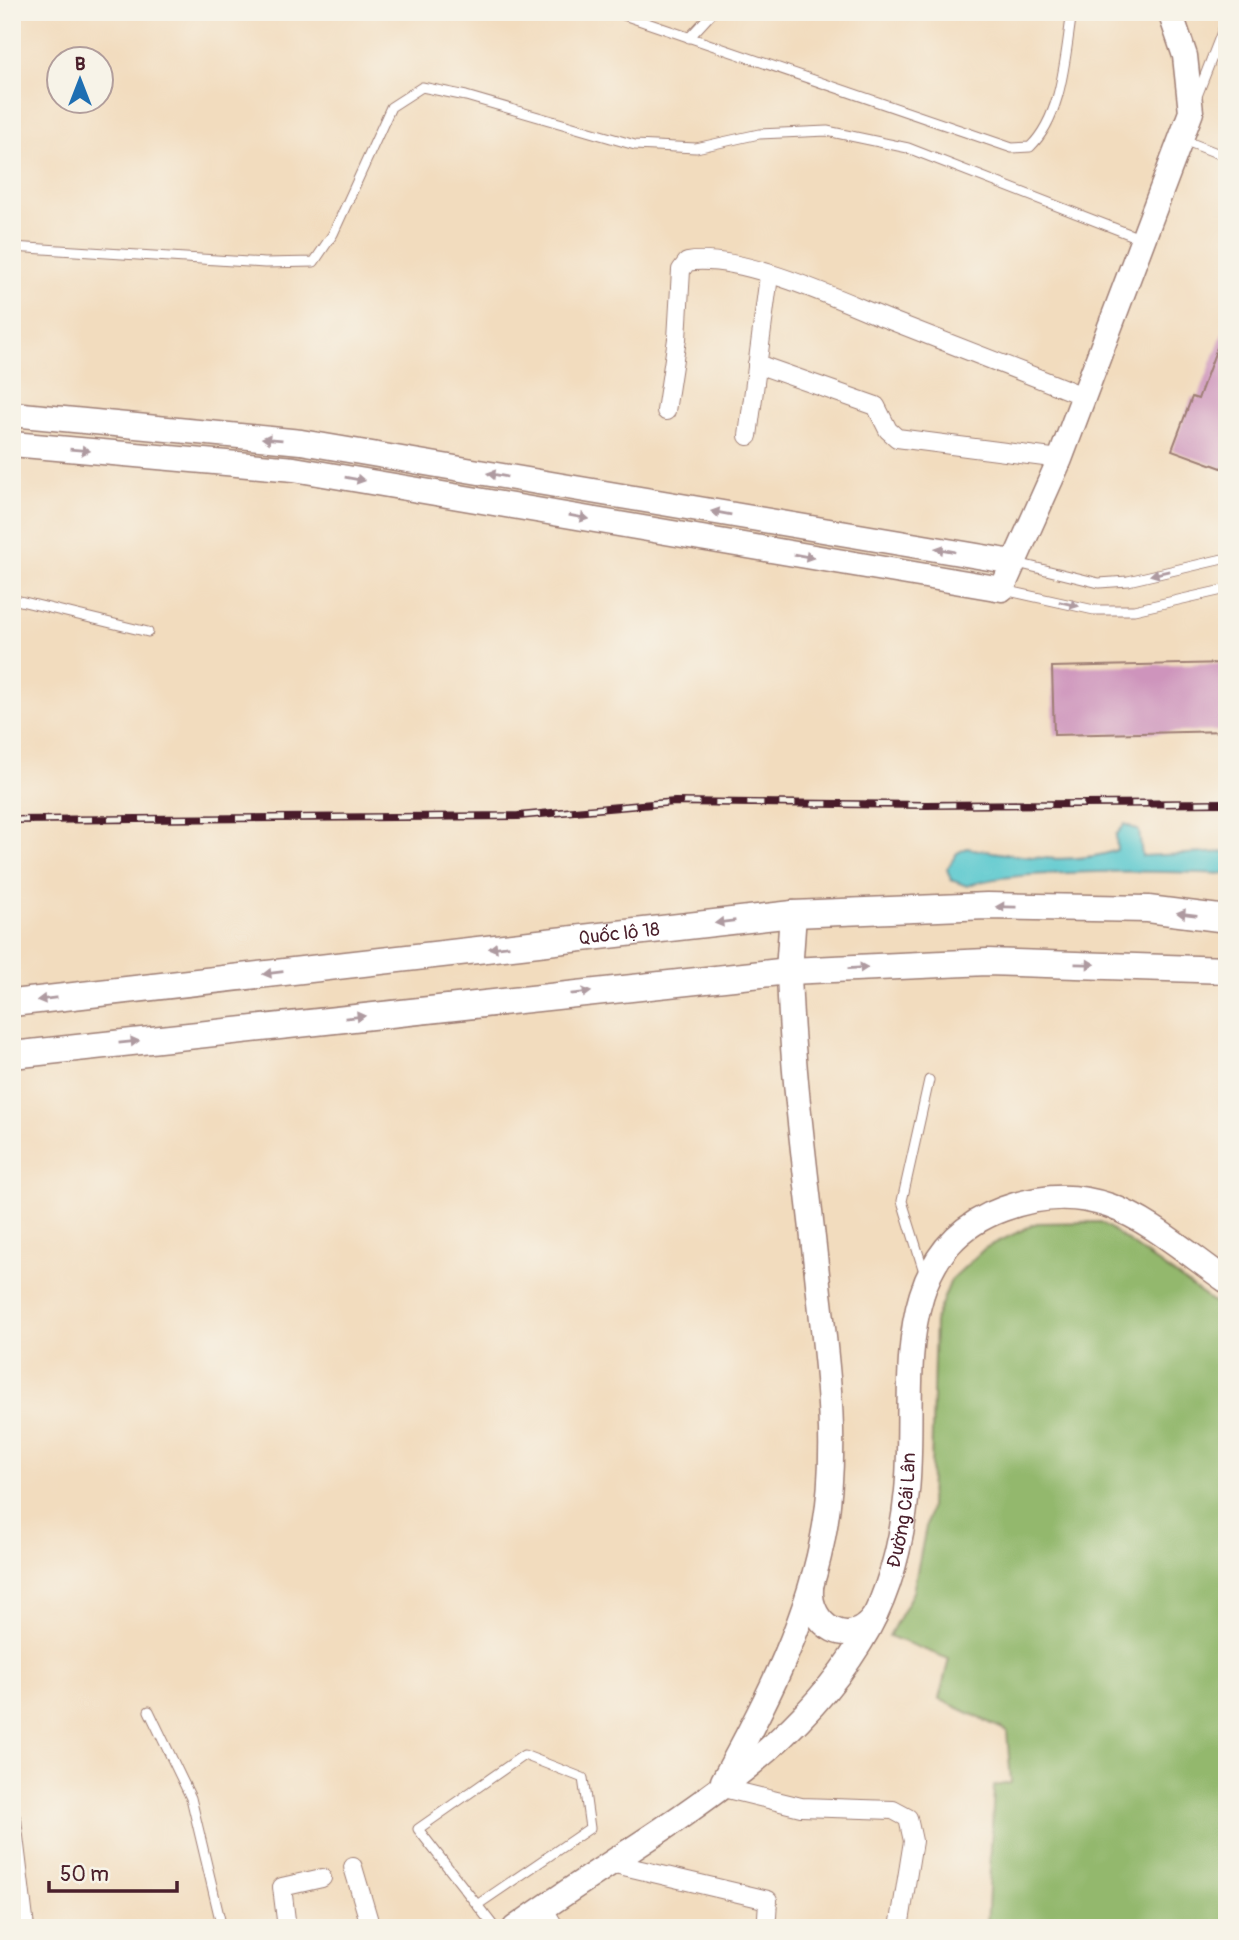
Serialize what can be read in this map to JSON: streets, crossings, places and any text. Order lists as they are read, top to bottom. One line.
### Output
{"streets":{"main road":["Quốc lộ 18","Đường Cái Lân"]},"scale_bar":"50 m","north":"top"}
